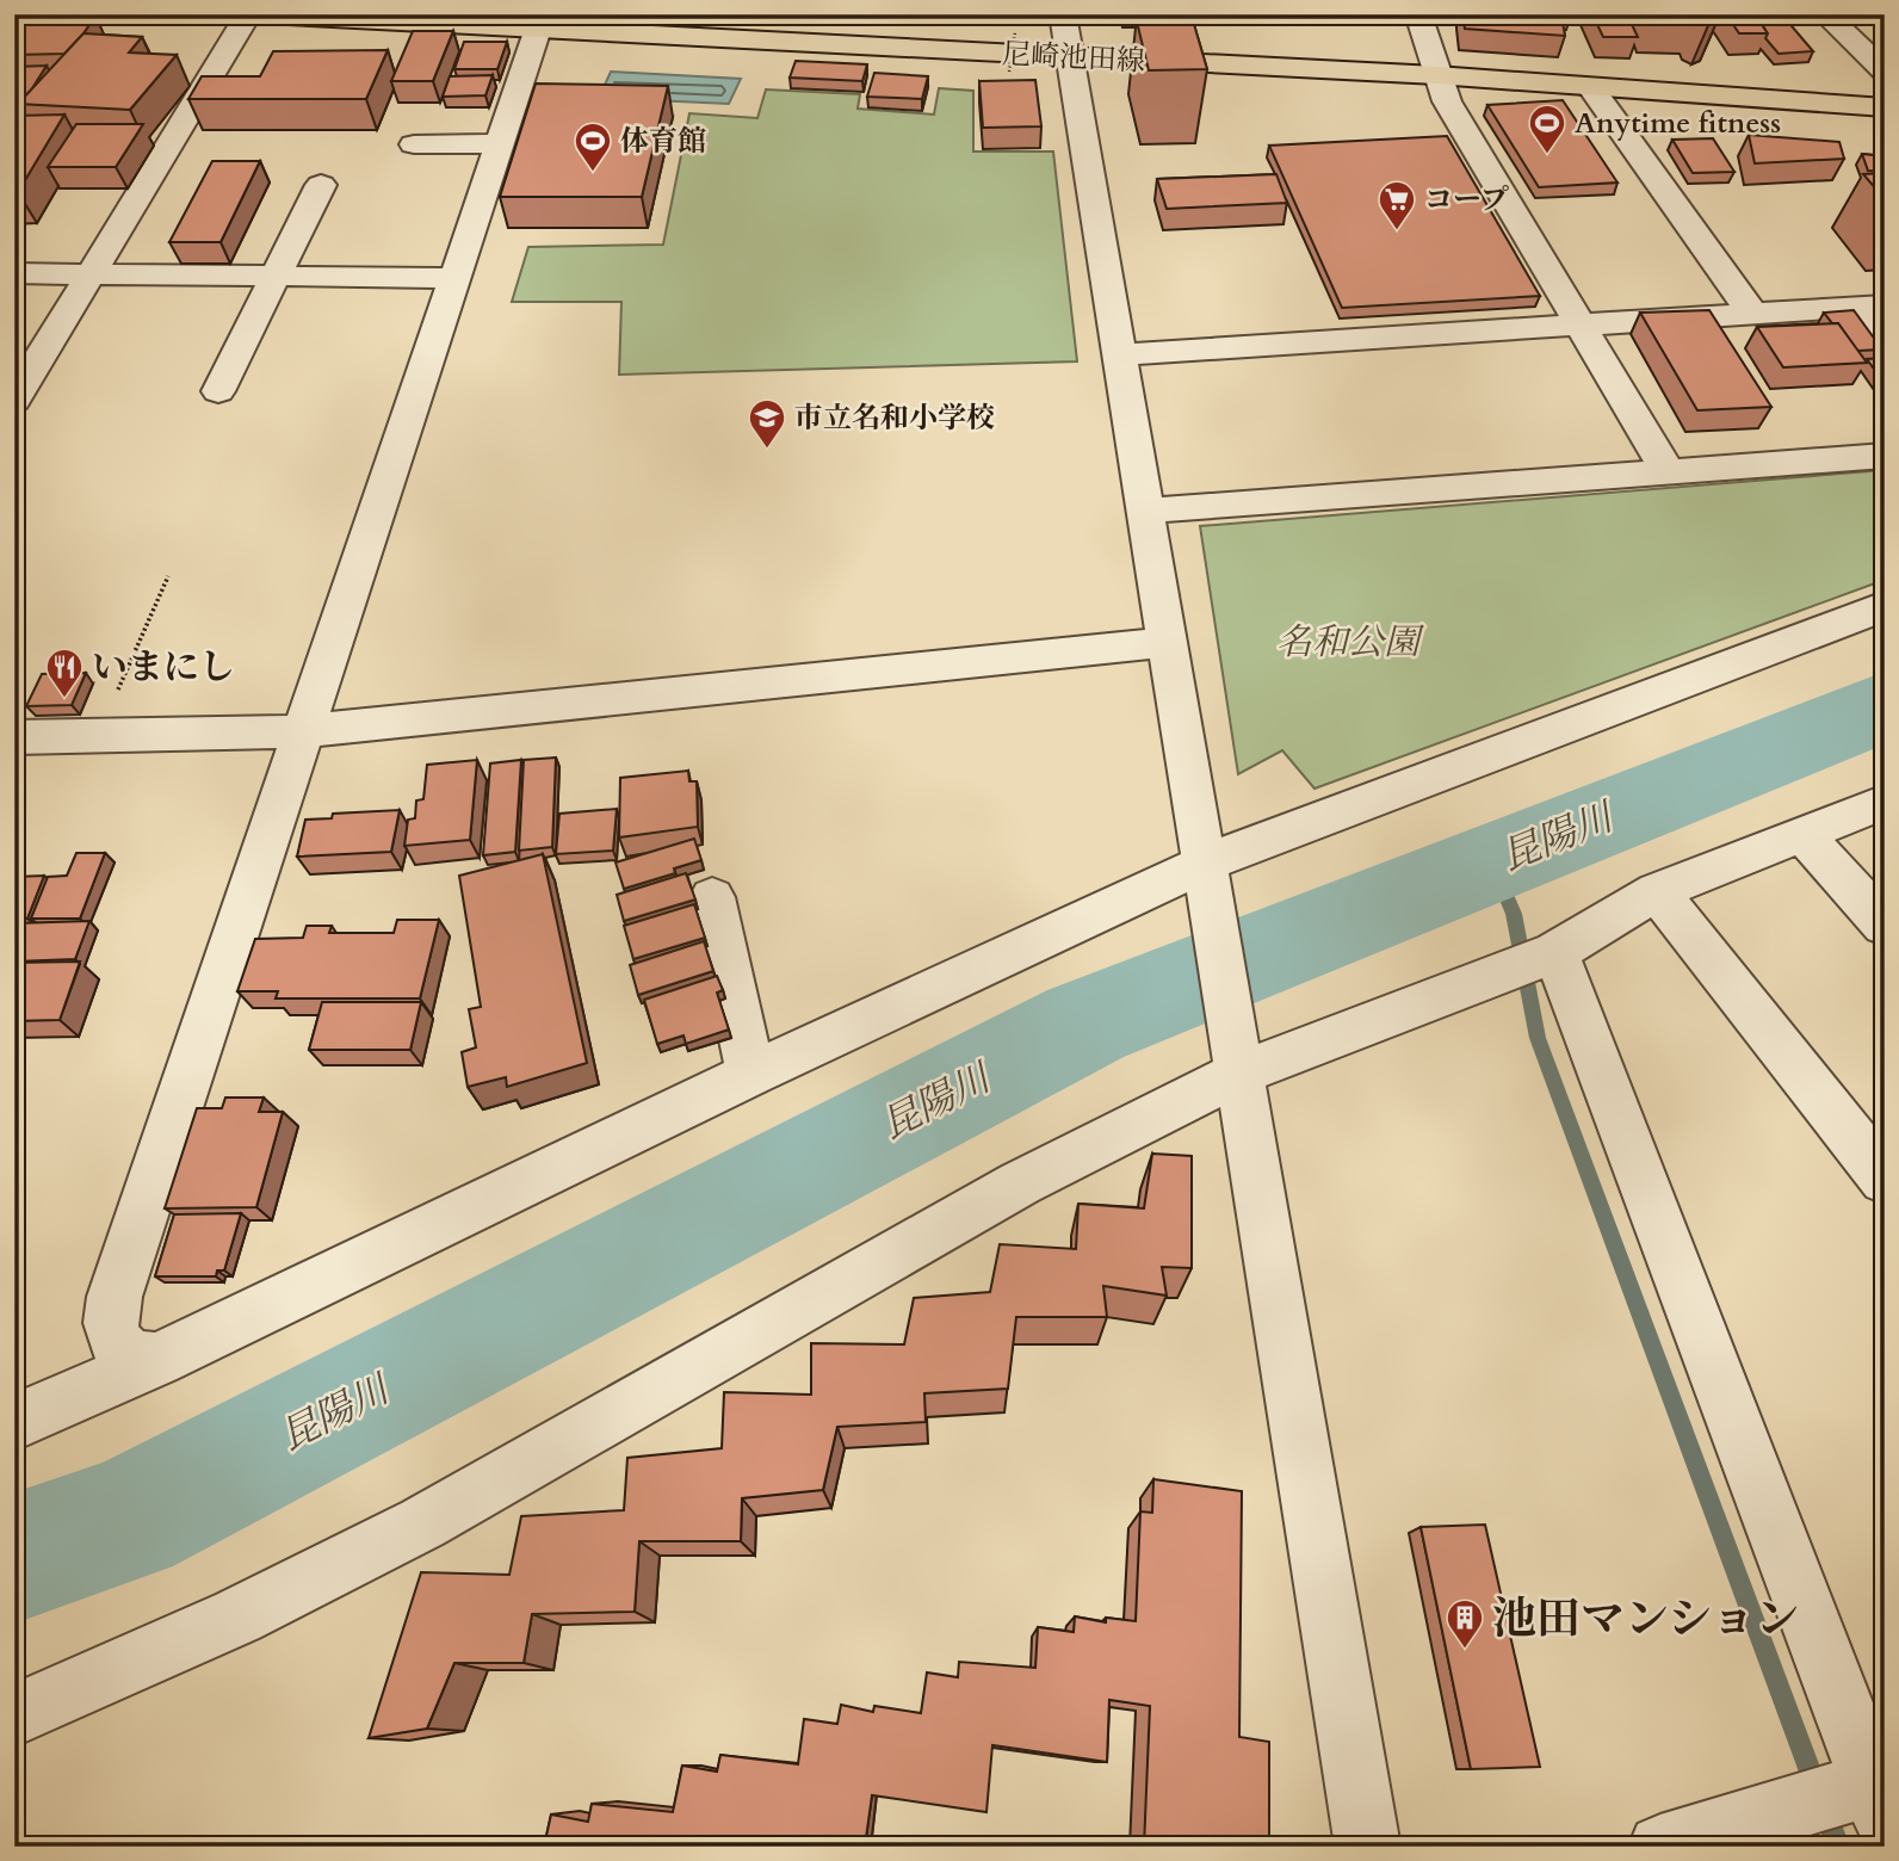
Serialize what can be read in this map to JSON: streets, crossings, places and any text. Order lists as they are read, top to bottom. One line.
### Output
{"streets":{"main road":["尼崎池田線"]},"water":["昆陽川"],"parks":["名和公園"],"places":{"sports":["Anytime fitness","体育館"],"supermarket":["コープ"],"school or university":["市立名和小学校"],"restaurant":["いまにし"],"building":["池田マンション"]}}
